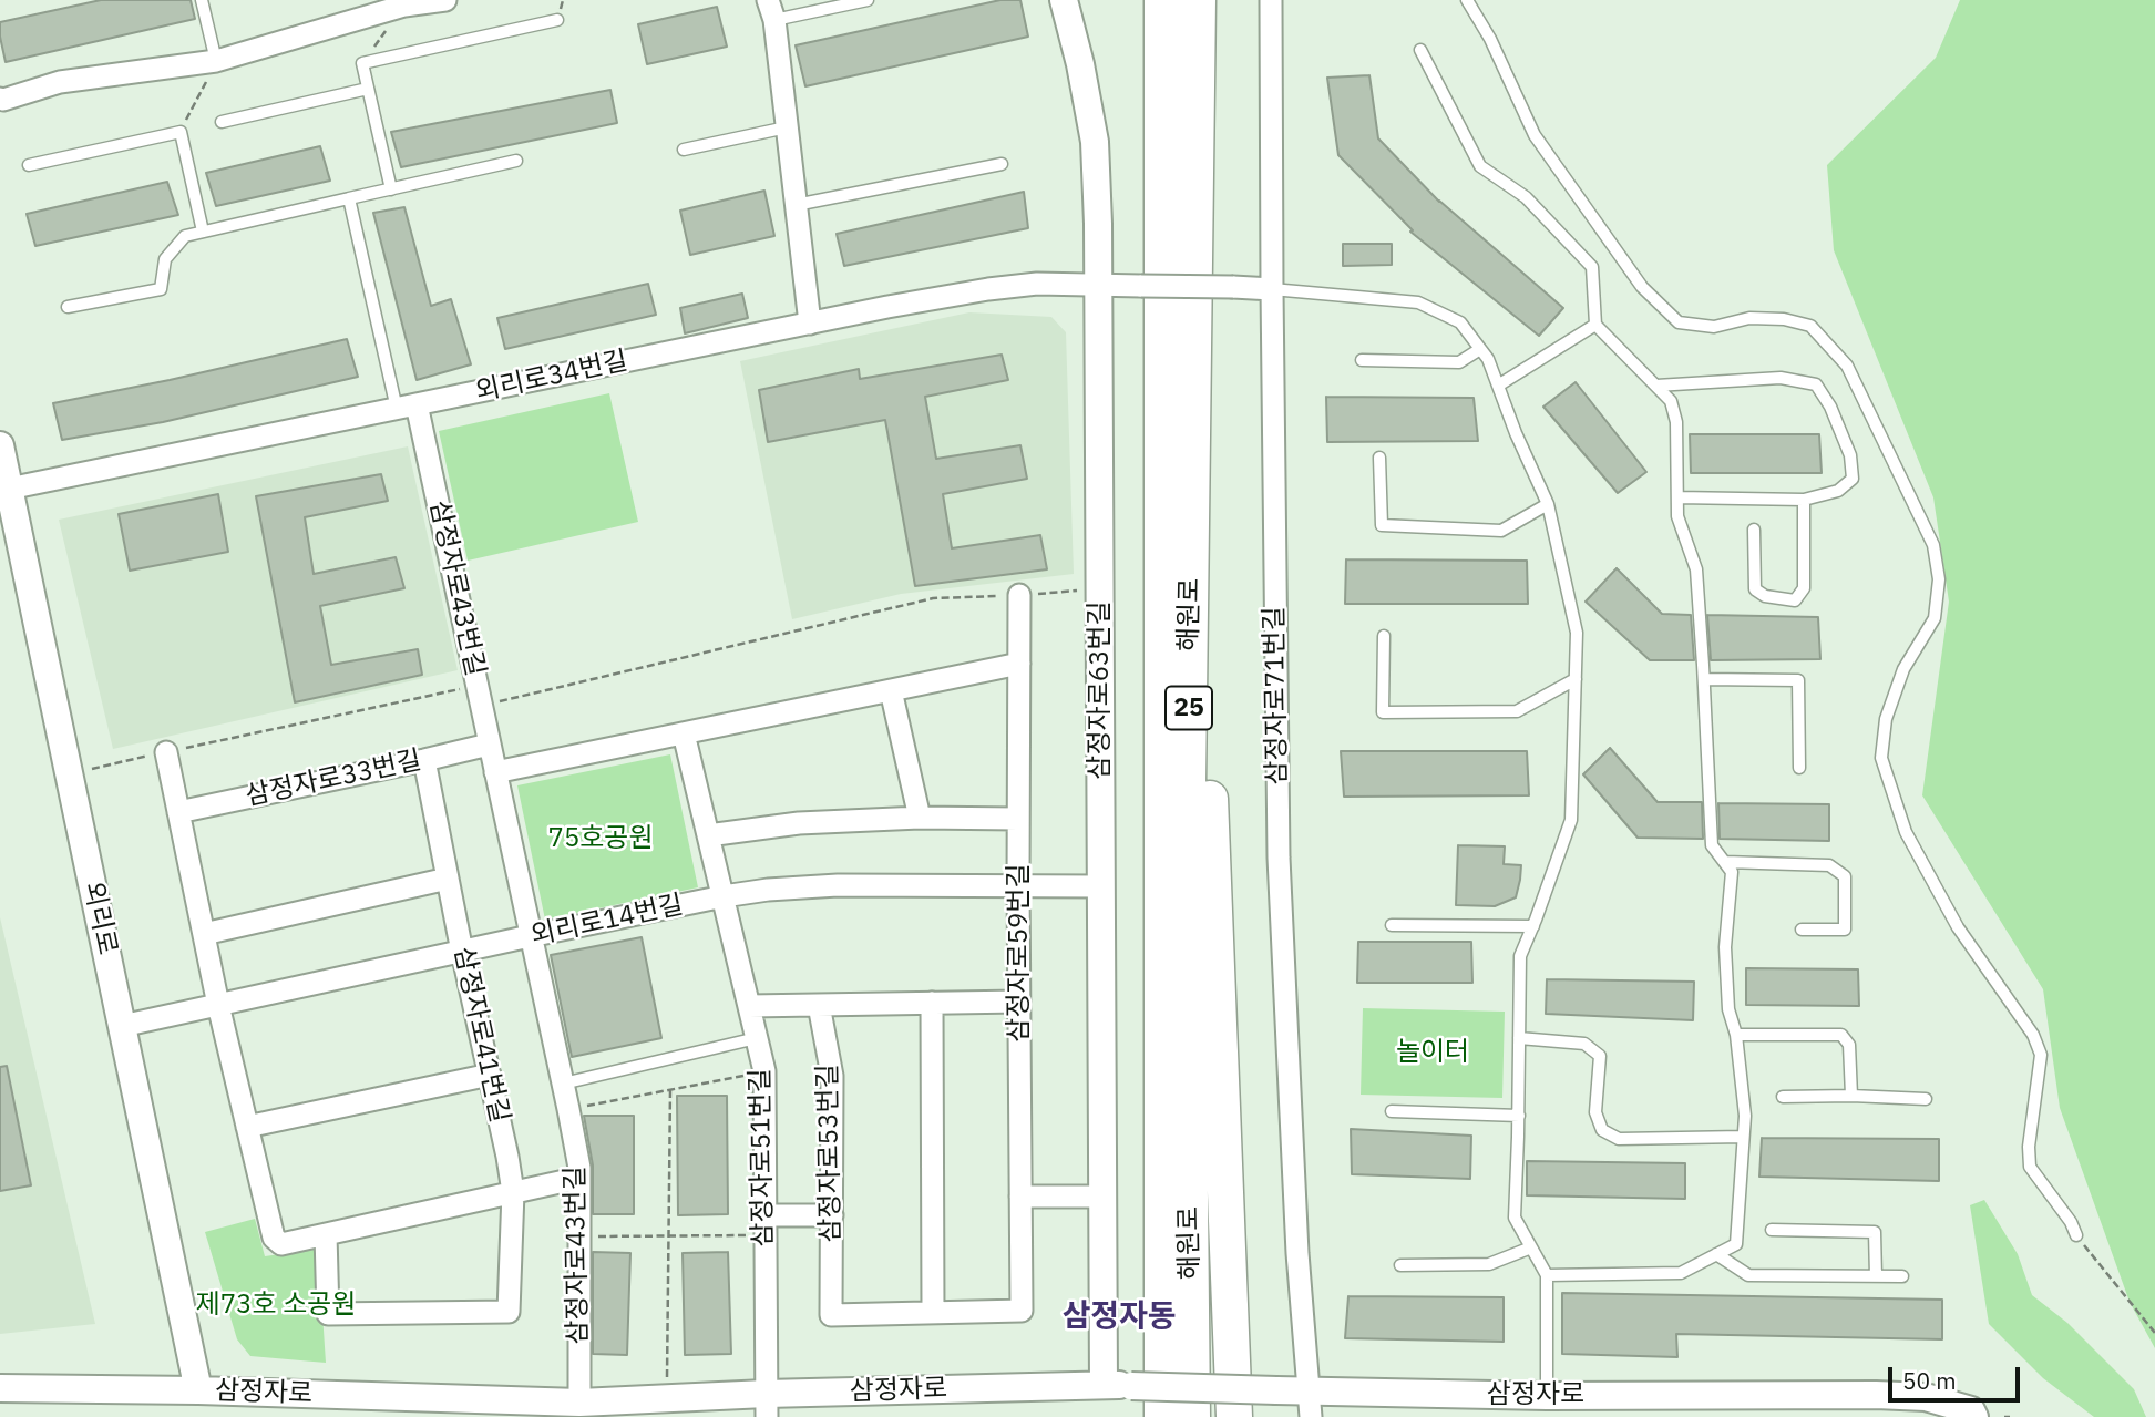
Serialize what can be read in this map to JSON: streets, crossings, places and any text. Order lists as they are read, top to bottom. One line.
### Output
{"streets":{"highway":["해원로","25"],"street":["외리로34번길","삼정자로43번길","삼정자로63번길","삼정자로71번길","삼정자로33번길","외리로","외리로14번길","삼정자로59번길","삼정자로41번길","삼정자로53번길","삼정자로51번길","삼정자로"]},"crossings":[["외리로34번길","삼정자로43번길"],["외리로34번길","삼정자로63번길"],["외리로34번길","삼정자로71번길"],["외리로34번길","외리로"],["삼정자로43번길","삼정자로33번길"],["삼정자로43번길","외리로14번길"],["삼정자로43번길","삼정자로"],["삼정자로63번길","외리로14번길"],["삼정자로63번길","삼정자로"],["삼정자로71번길","삼정자로"],["삼정자로33번길","삼정자로41번길"],["외리로","외리로14번길"],["외리로","삼정자로"],["외리로14번길","삼정자로59번길"],["외리로14번길","삼정자로41번길"],["외리로14번길","삼정자로51번길"],["삼정자로59번길","삼정자로53번길"],["삼정자로51번길","삼정자로"]],"districts":["삼정자동"],"parks":["75호공원","놀이터","제73호 소공원"],"scale_bar":"50 m"}
